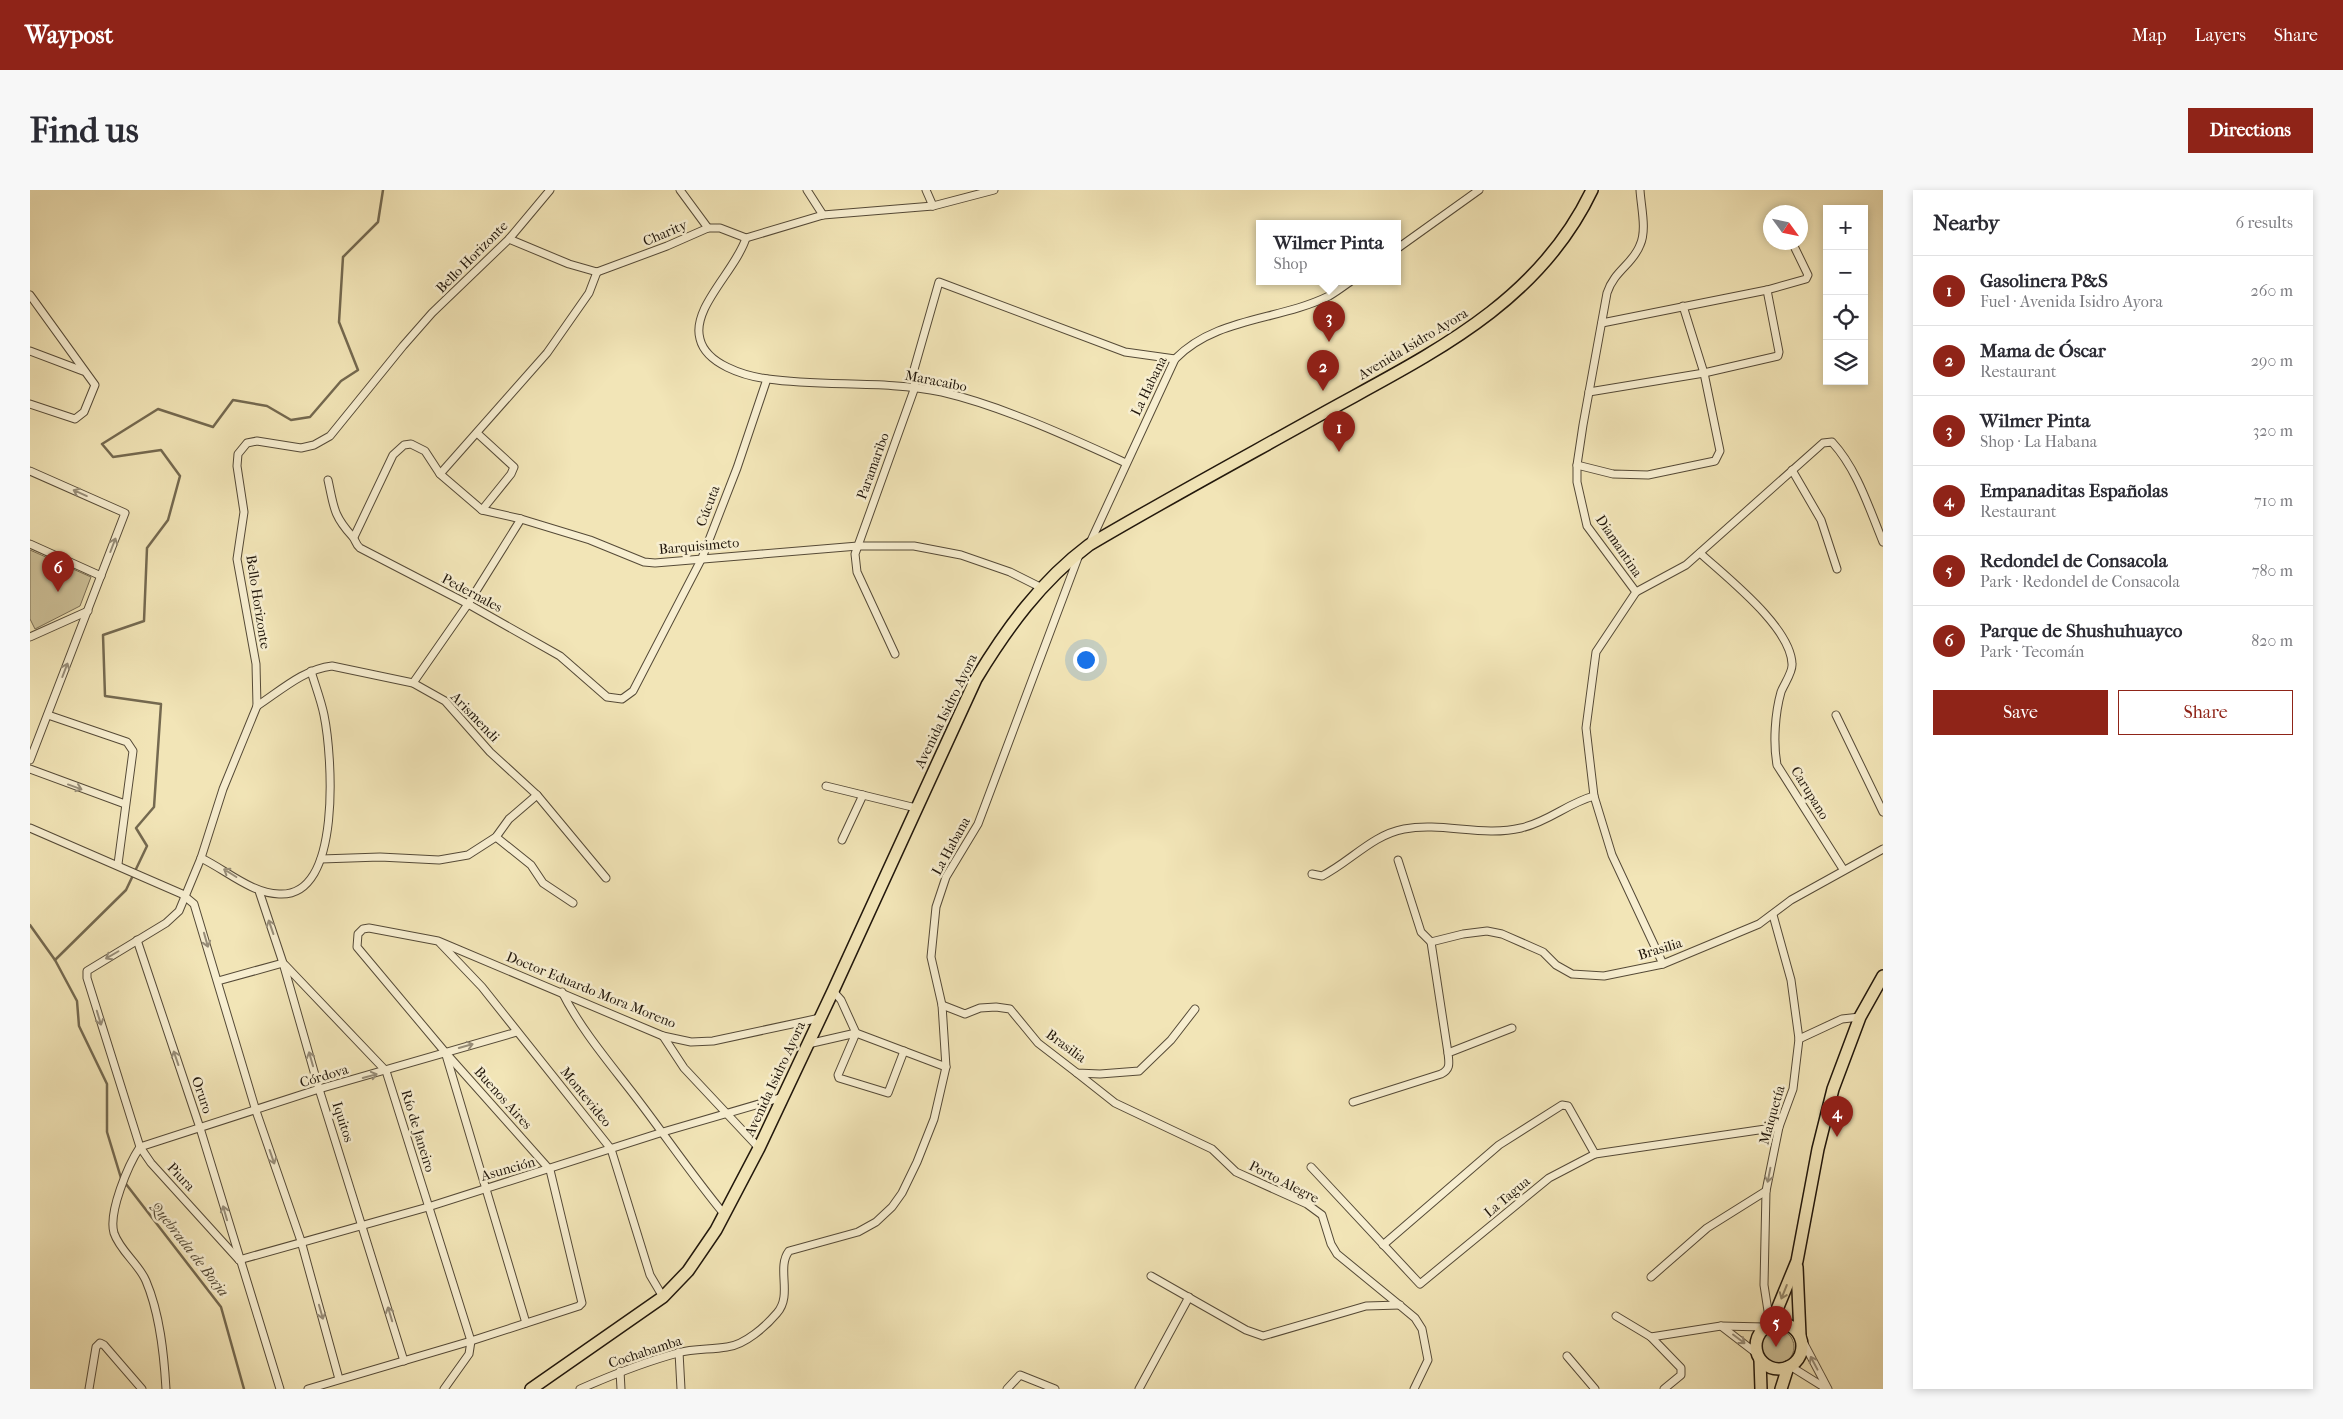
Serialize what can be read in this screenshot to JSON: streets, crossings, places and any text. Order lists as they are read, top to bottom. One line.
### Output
{"streets":{"main road":["Avenida Isidro Ayora"],"street":["Charity","Bello Horizonte","Maracaibo","La Habana","Paramaribo","Cúcuta","Barquisimeto","Diamantina","Pedernales","Arismendi","Carupano","Brasilia","Doctor Eduardo Mora Moreno","Córdova","Oruro","Montevideo","Buenos Aires","Maiquetía","Iquitos","Río de Janeiro","Asunción","Piura","Porto Alegre","La Tagua","Cochabamba"]},"crossings":[["Charity","Maracaibo"],["Bello Horizonte","Arismendi"],["Bello Horizonte","Oruro"],["Bello Horizonte","Piura"],["Avenida Isidro Ayora","La Habana"],["Avenida Isidro Ayora","Barquisimeto"],["Avenida Isidro Ayora","Doctor Eduardo Mora Moreno"],["Avenida Isidro Ayora","Montevideo"],["Avenida Isidro Ayora","Asunción"],["Maracaibo","La Habana"],["Maracaibo","Paramaribo"],["Maracaibo","Cúcuta"],["La Habana","Paramaribo"],["La Habana","Brasilia"],["La Habana","Cochabamba"],["Paramaribo","Barquisimeto"],["Cúcuta","Barquisimeto"],["Cúcuta","Pedernales"],["Barquisimeto","Pedernales"],["Diamantina","Brasilia"],["Carupano","Brasilia"],["Brasilia","Maiquetía"],["Brasilia","Porto Alegre"],["Doctor Eduardo Mora Moreno","Montevideo"],["Doctor Eduardo Mora Moreno","Buenos Aires"],["Córdova","Oruro"],["Córdova","Montevideo"],["Córdova","Buenos Aires"],["Córdova","Iquitos"],["Córdova","Río de Janeiro"],["Córdova","Piura"],["Oruro","Asunción"],["Oruro","Piura"],["Montevideo","Asunción"],["Buenos Aires","Asunción"],["Maiquetía","La Tagua"],["Iquitos","Río de Janeiro"],["Iquitos","Asunción"],["Río de Janeiro","Asunción"],["Asunción","Piura"]],"one_way":["Córdova","Iquitos","Piura"],"water":["Quebrada de Borja"],"north":"bottom right","page":{"header":"Waypost","nav":["Map","Layers","Share"],"buttons":["Directions",["Save","Share"]],"title":"Find us","heading":["Nearby","6 results"],"map_buttons":["+","−"],"popup":["Wilmer Pinta","Shop"],"list":[{"mark":"1","name":"Gasolinera P&S","note":"Fuel · Avenida Isidro Ayora","value":"260 m"},{"mark":"2","name":"Mama de Óscar","note":"Restaurant","value":"290 m"},{"mark":"3","name":"Wilmer Pinta","note":"Shop · La Habana","value":"320 m"},{"mark":"4","name":"Empanaditas Españolas","note":"Restaurant","value":"710 m"},{"mark":"5","name":"Redondel de Consacola","note":"Park · Redondel de Consacola","value":"780 m"},{"mark":"6","name":"Parque de Shushuhuayco","note":"Park · Tecomán","value":"820 m"}],"pins":["3","2","1","6","4","5"]}}
